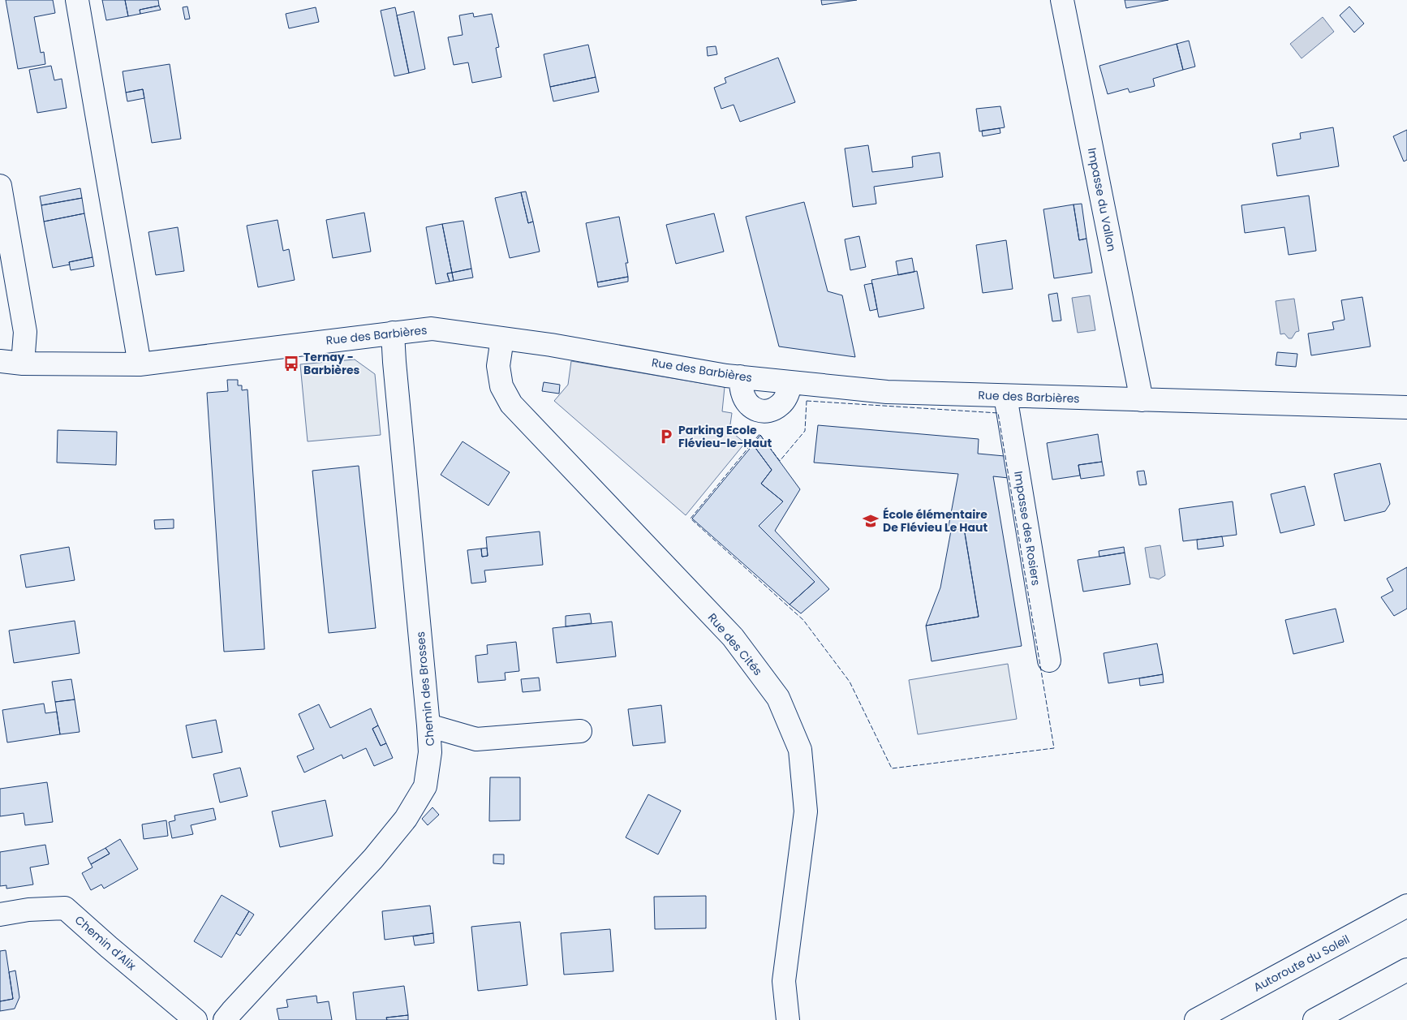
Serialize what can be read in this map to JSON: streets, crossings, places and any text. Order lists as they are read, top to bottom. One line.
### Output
{"streets":{"main road":["Impasse du Vallon","Rue des Barbières","Impasse des Rosiers","Rue des Cités","Chemin des Brosses","Chemin d'Alix","Autoroute du Soleil"]},"crossings":[["Impasse du Vallon","Rue des Barbières"],["Rue des Barbières","Impasse des Rosiers"],["Rue des Barbières","Rue des Cités"],["Rue des Barbières","Chemin des Brosses"]],"places":{"bus stop":["Ternay - Barbières"],"parking":["Parking Ecole Flévieu-le-Haut"],"school or university":["École élémentaire De Flévieu Le Haut"]}}
